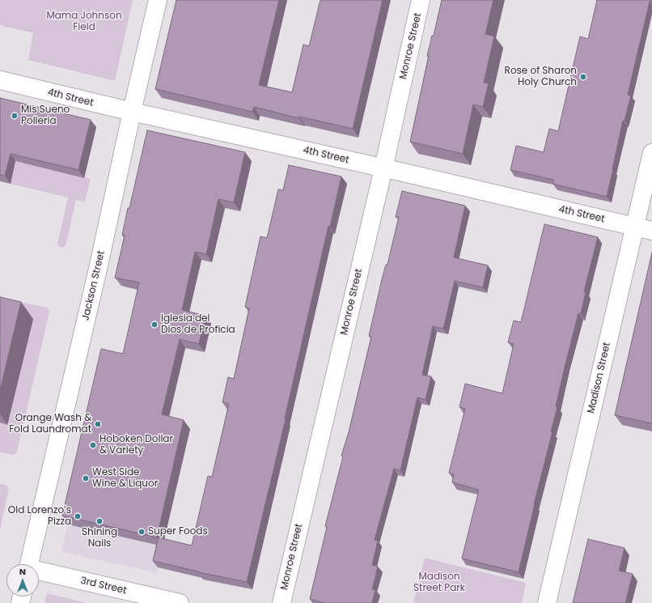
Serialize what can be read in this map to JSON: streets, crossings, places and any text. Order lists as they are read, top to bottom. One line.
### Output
{"streets":{"street":["Monroe Street","4th Street","Jackson Street","Madison Street","3rd Street"]},"crossings":[["Monroe Street","4th Street"],["4th Street","Jackson Street"],["4th Street","Madison Street"]],"parks":["Mama Johnson Field","Madison Street Park"],"places":["Rose of Sharon Holy Church","Mis Sueno Polleria","Iglesia del Dios de Proficia","Orange Wash & Fold Laundromat","Hoboken Dollar & Variety","West Side Wine & Liquor","Old Lorenzo’s Pizza","Shining Nails","Super Foods"],"north":"top"}
